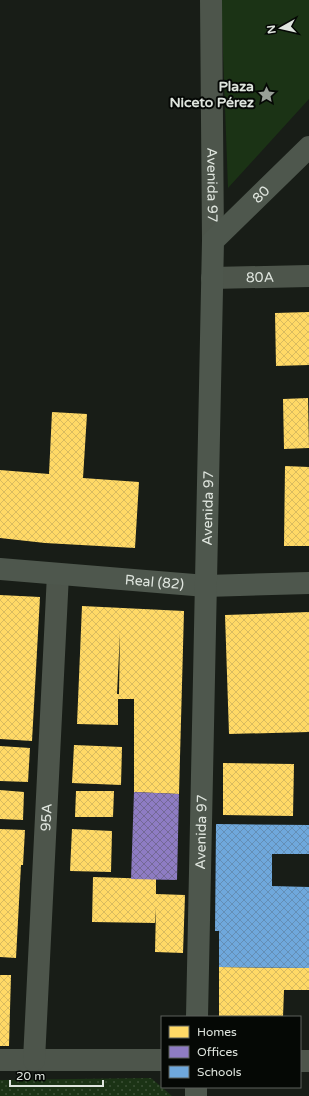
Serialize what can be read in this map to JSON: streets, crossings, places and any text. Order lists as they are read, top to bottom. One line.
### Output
{"streets":{"main road":["Avenida 97","80","Real (82)"],"street":["80A","95A"]},"crossings":[["Avenida 97","80"],["Avenida 97","80A"],["Avenida 97","Real (82)"],["Real (82)","95A"]],"places":{"place":["Plaza Niceto Pérez"]},"legend":["Homes","Offices","Schools"],"scale_bar":"20 m","north":"left"}
